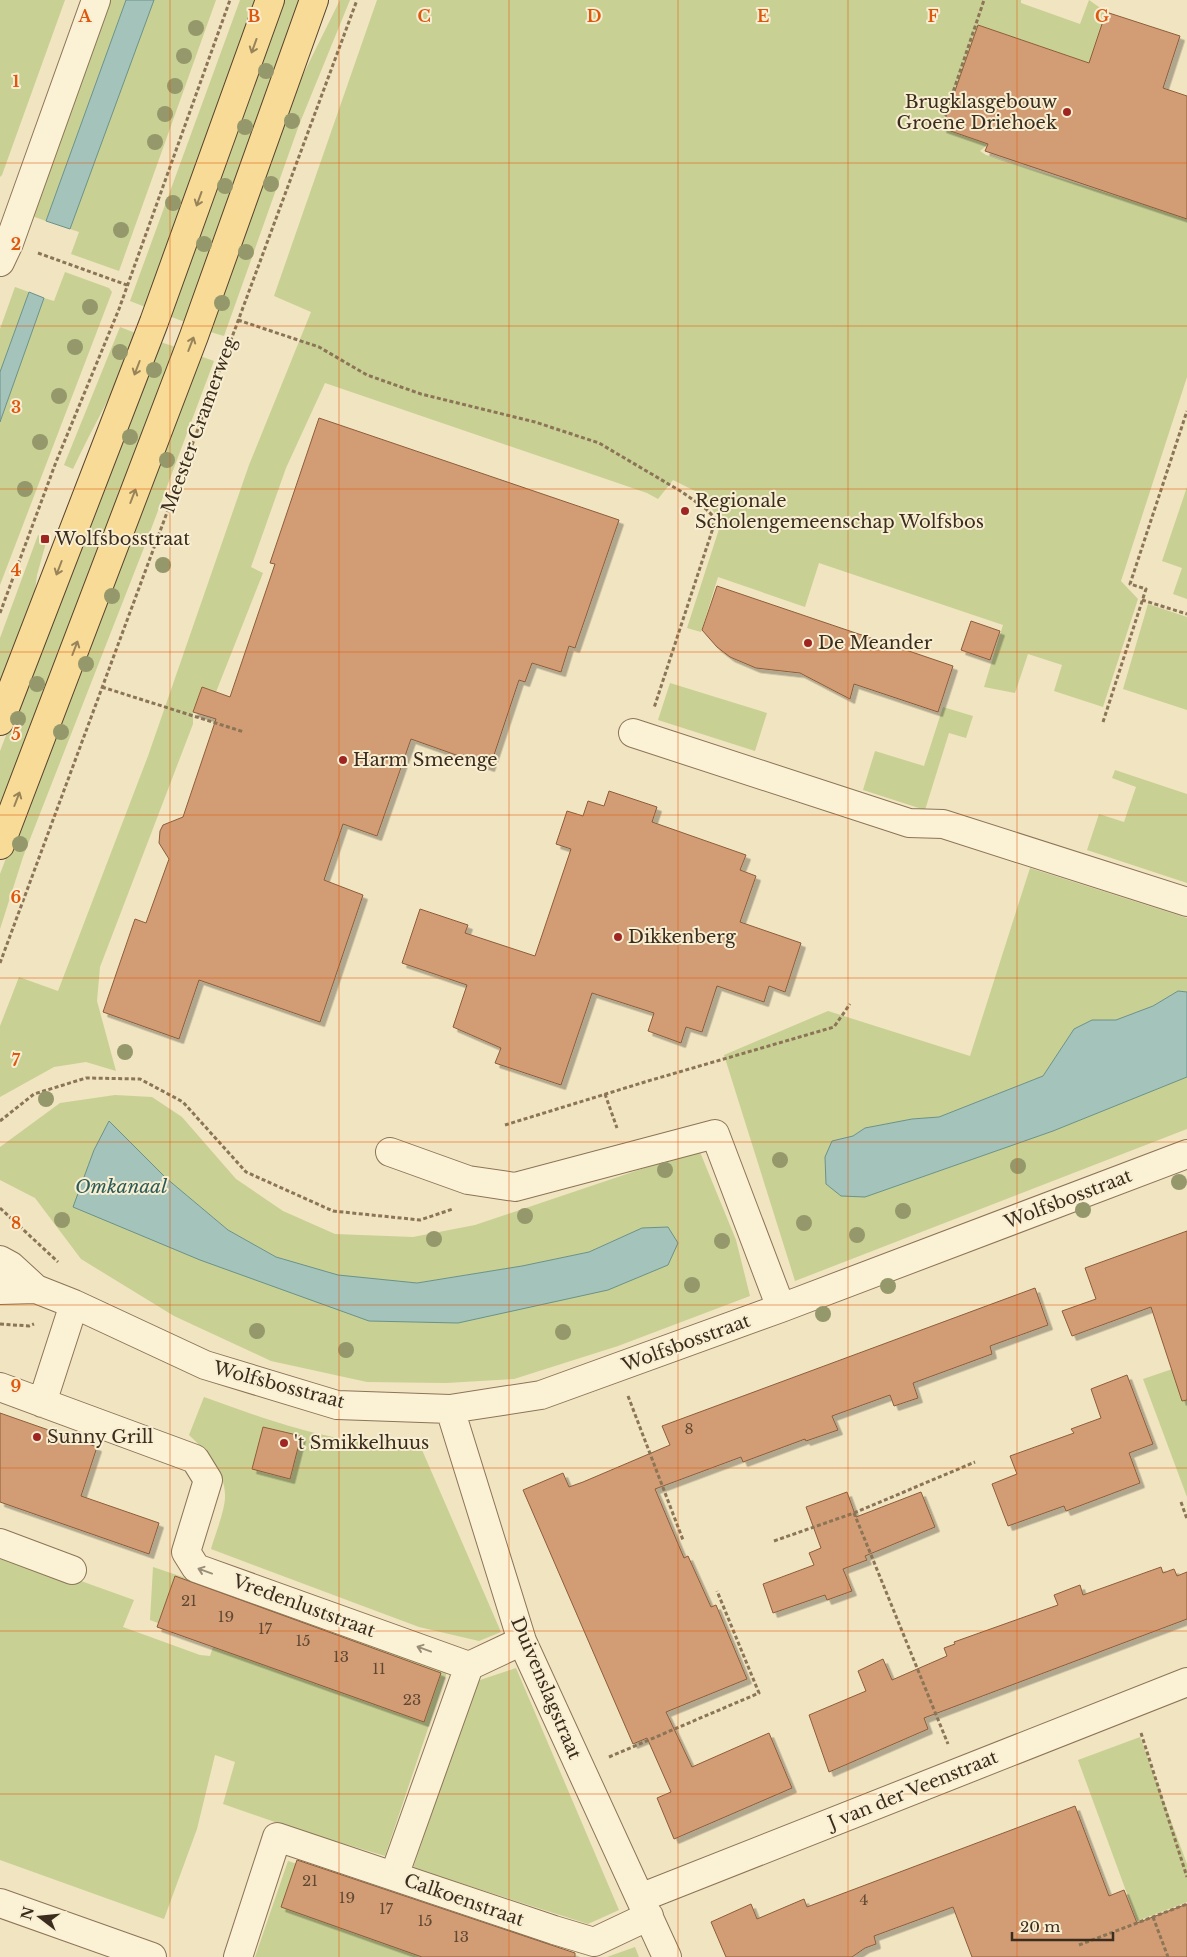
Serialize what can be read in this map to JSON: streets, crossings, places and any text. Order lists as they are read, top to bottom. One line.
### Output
{"streets":{"main road":["Meester Cramerweg"],"street":["Wolfsbosstraat","Vredenluststraat","Duivenslagstraat","J van der Veenstraat","Calkoenstraat"]},"crossings":[["Wolfsbosstraat","Duivenslagstraat"],["Duivenslagstraat","J van der Veenstraat"],["Duivenslagstraat","Calkoenstraat"],["J van der Veenstraat","Calkoenstraat"]],"one_way":["Vredenluststraat"],"water":["Omkanaal"],"places":{"other":["Brugklasgebouw Groene Driehoek","Regionale Scholengemeenschap Wolfsbos","De Meander","Harm Smeenge","Dikkenberg","Sunny Grill","'t Smikkelhuus"],"transit":["Wolfsbosstraat"]},"house_numbers":["8","21","19","17","15","13","11","23","21","19","4","17","15","13"],"scale_bar":"20 m","north":"left","grid":{"columns":["A","B","C","D","E","F","G"],"rows":["1","2","3","4","5","6","7","8","9"]}}
